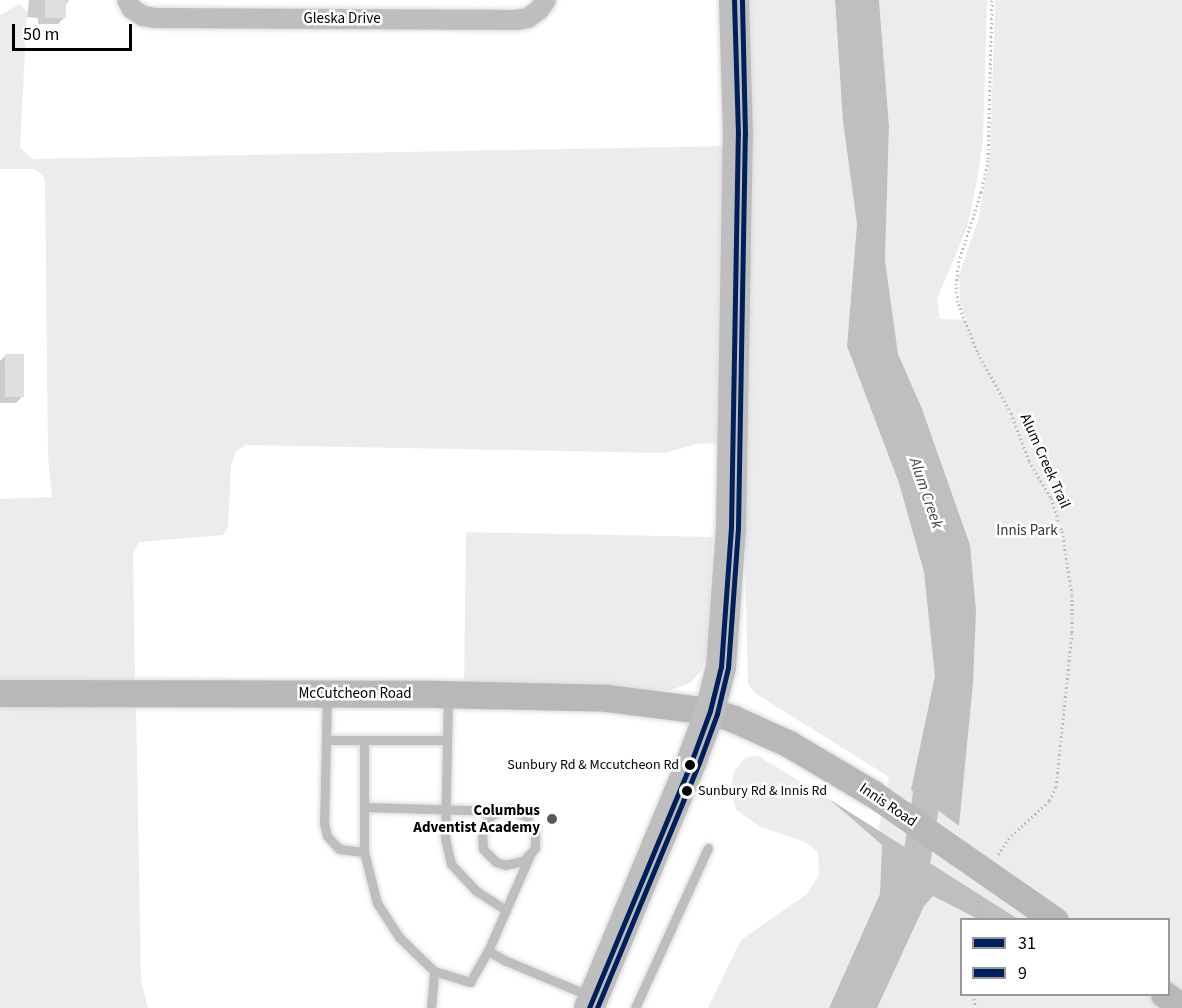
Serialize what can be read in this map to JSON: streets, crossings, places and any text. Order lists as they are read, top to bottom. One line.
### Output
{"streets":{"main road":["McCutcheon Road","Innis Road"],"street":["Gleska Drive"],"path":["Alum Creek Trail"]},"crossings":[["McCutcheon Road","Innis Road"]],"water":["Alum Creek"],"parks":["Innis Park"],"places":["Sunbury Rd & Mccutcheon Rd","Sunbury Rd & Innis Rd","Columbus Adventist Academy"],"lines":["transit line 31","transit line 9"],"legend":["31","9"],"scale_bar":"50 m"}
